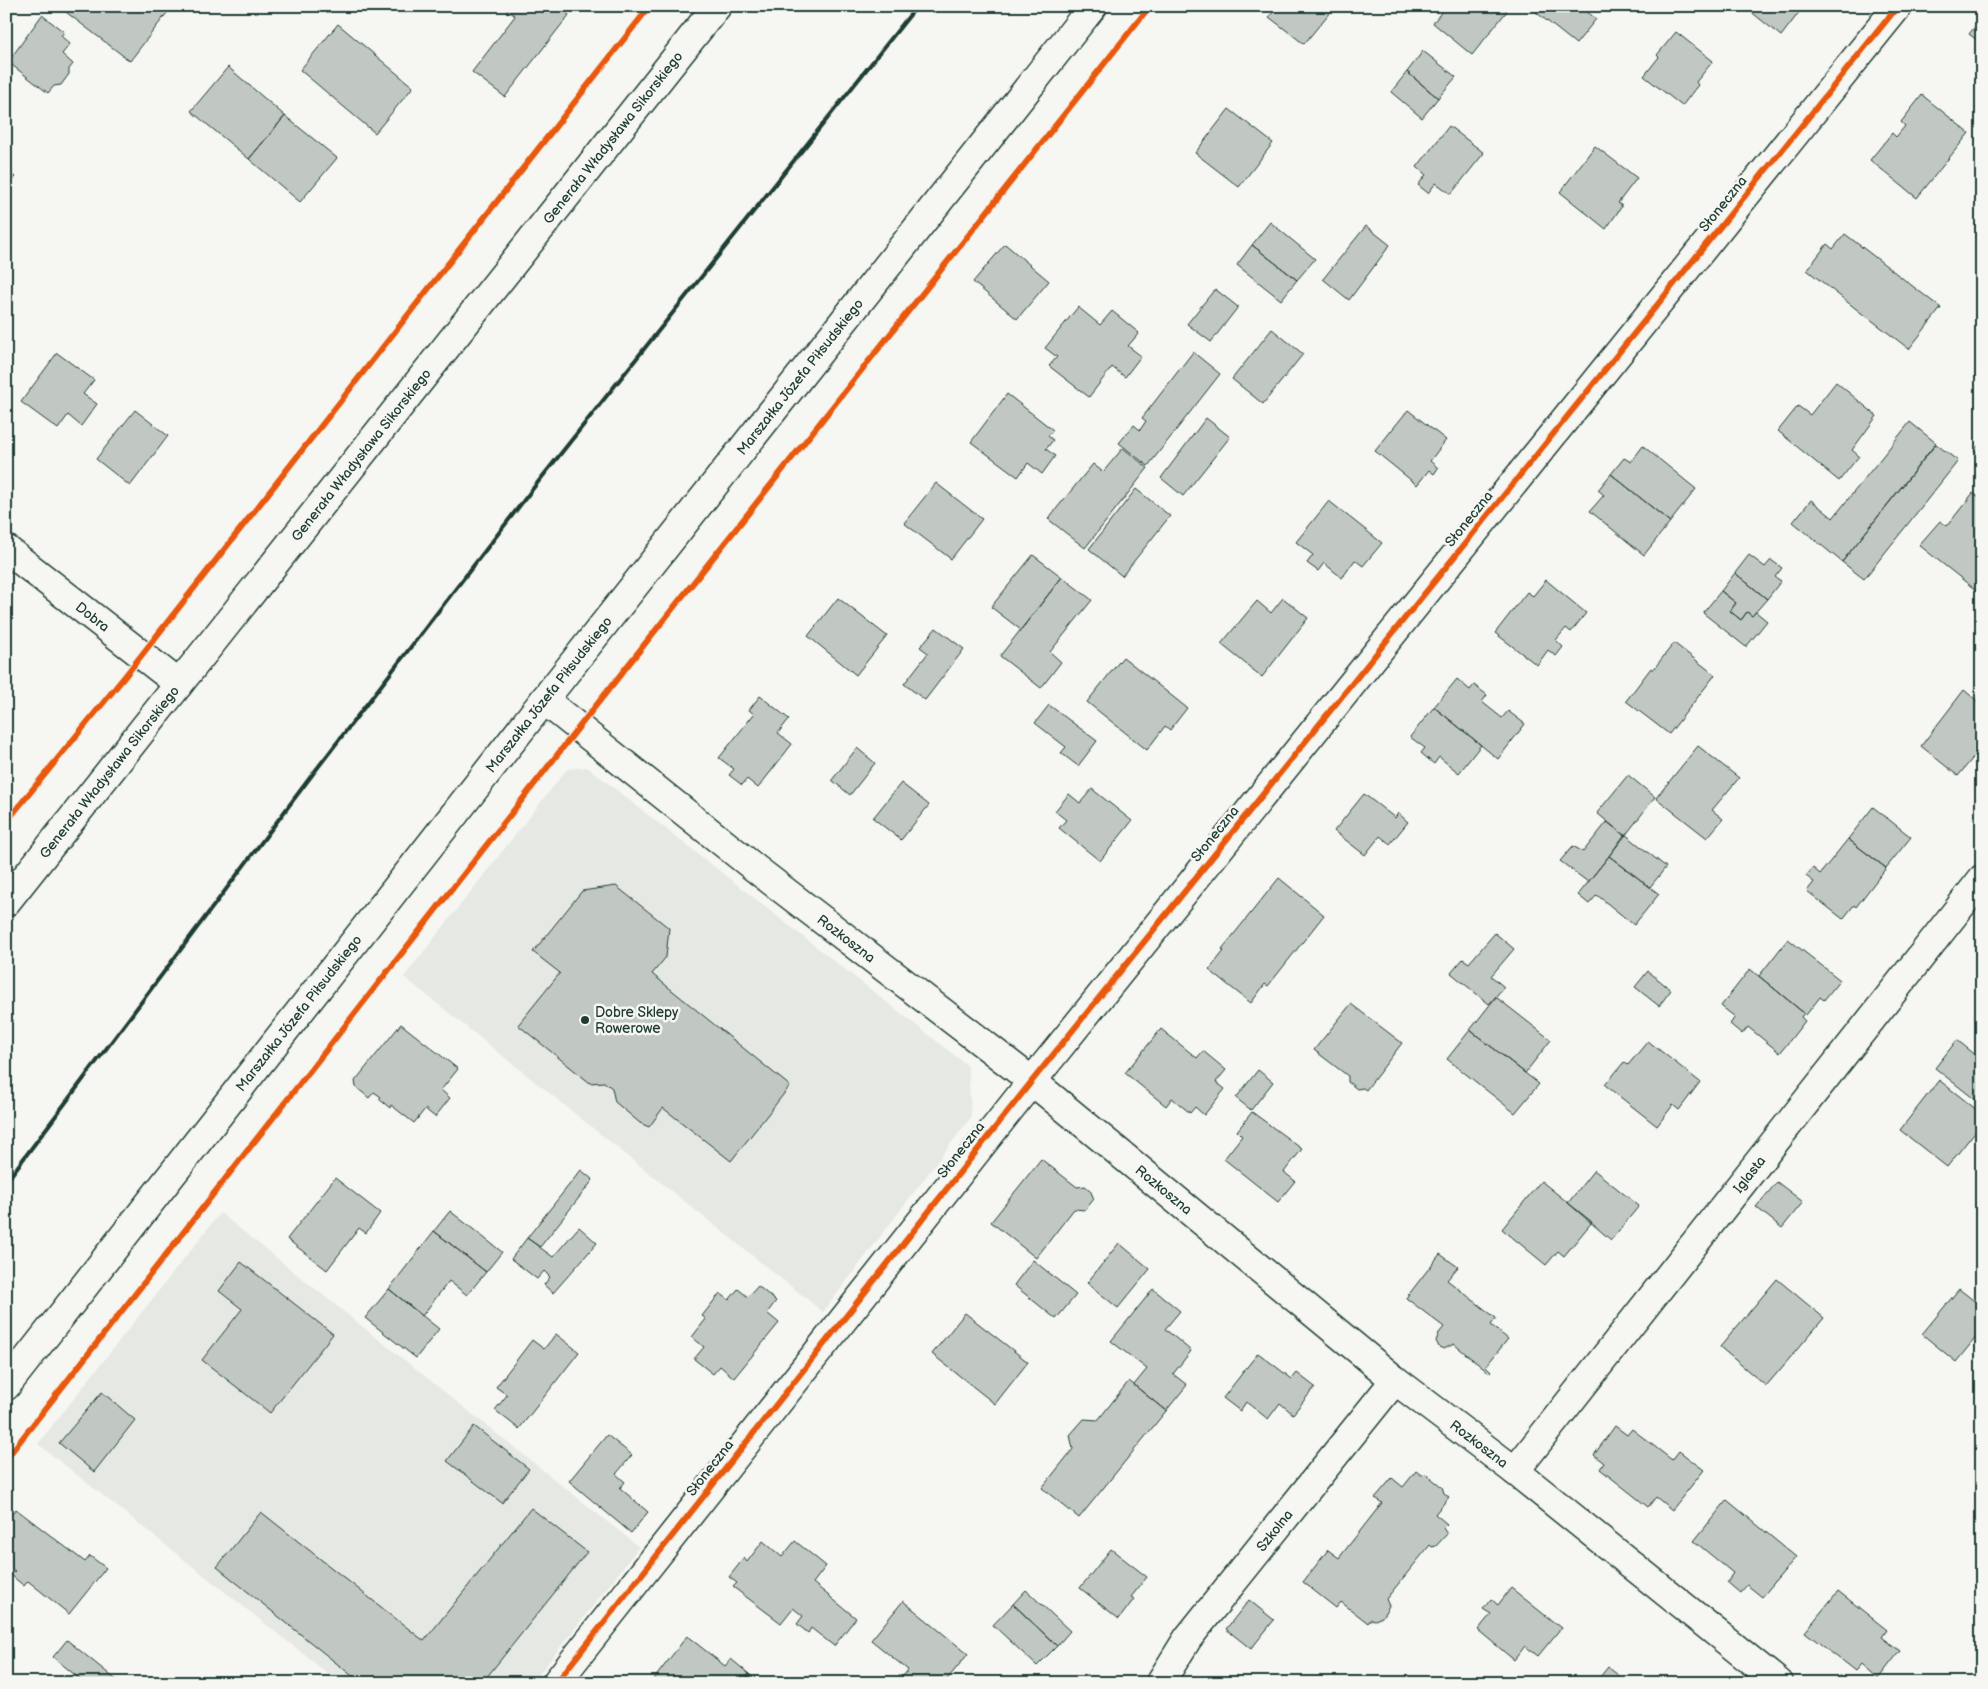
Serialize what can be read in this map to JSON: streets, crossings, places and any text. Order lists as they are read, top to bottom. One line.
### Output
{"streets":{"street":["Generała Władysława Sikorskiego","Słoneczna","Marszałka Józefa Piłsudskiego","Dobra","Rozkoszna","Iglasta","Szkolna"]},"crossings":[["Generała Władysława Sikorskiego","Dobra"],["Słoneczna","Rozkoszna"],["Marszałka Józefa Piłsudskiego","Rozkoszna"],["Rozkoszna","Iglasta"],["Rozkoszna","Szkolna"]],"places":["Dobre Sklepy Rowerowe"]}
